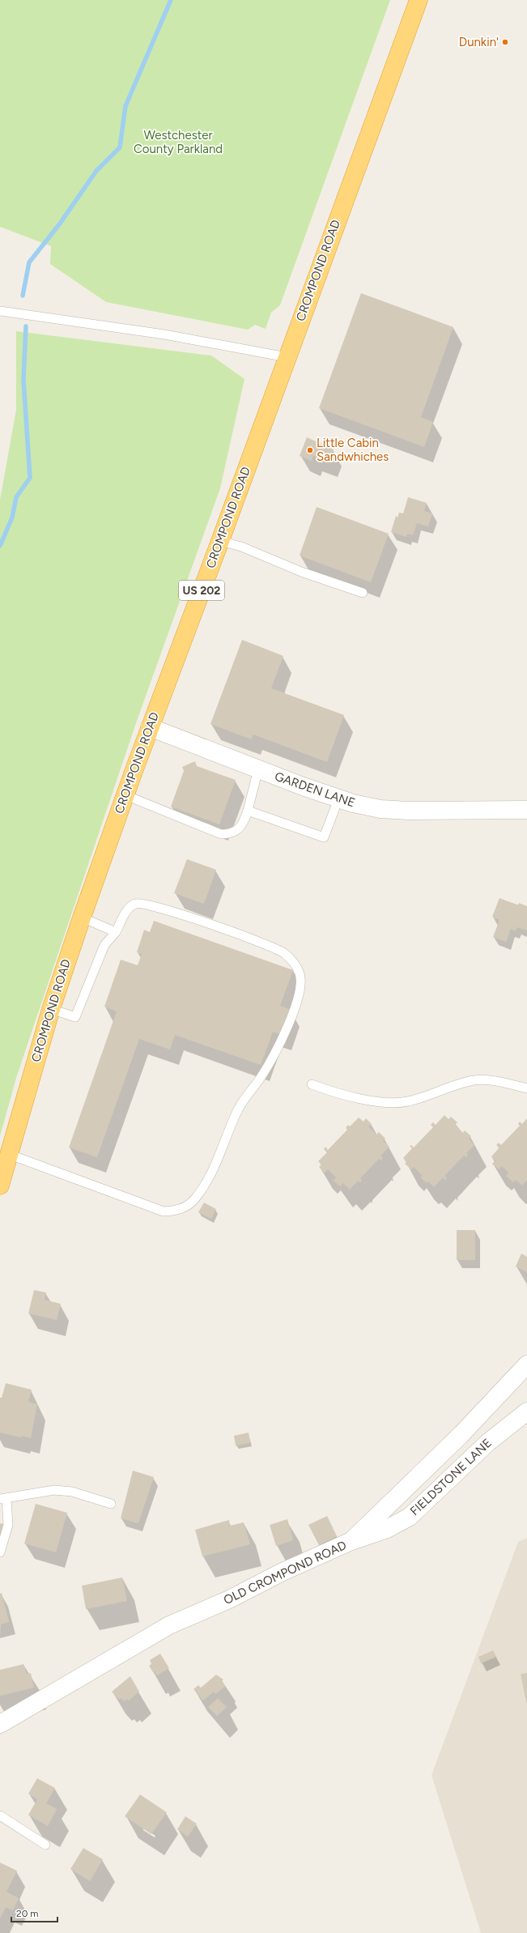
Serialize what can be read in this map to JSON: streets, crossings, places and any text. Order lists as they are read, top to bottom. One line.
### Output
{"streets":{"highway":["CROMPOND ROAD","US 202"],"street":["GARDEN LANE","FIELDSTONE LANE","OLD CROMPOND ROAD"]},"crossings":[["CROMPOND ROAD","GARDEN LANE"],["FIELDSTONE LANE","OLD CROMPOND ROAD"]],"parks":["Westchester County Parkland"],"places":["Dunkin'","Little Cabin Sandwhiches"],"scale_bar":"20 m"}
